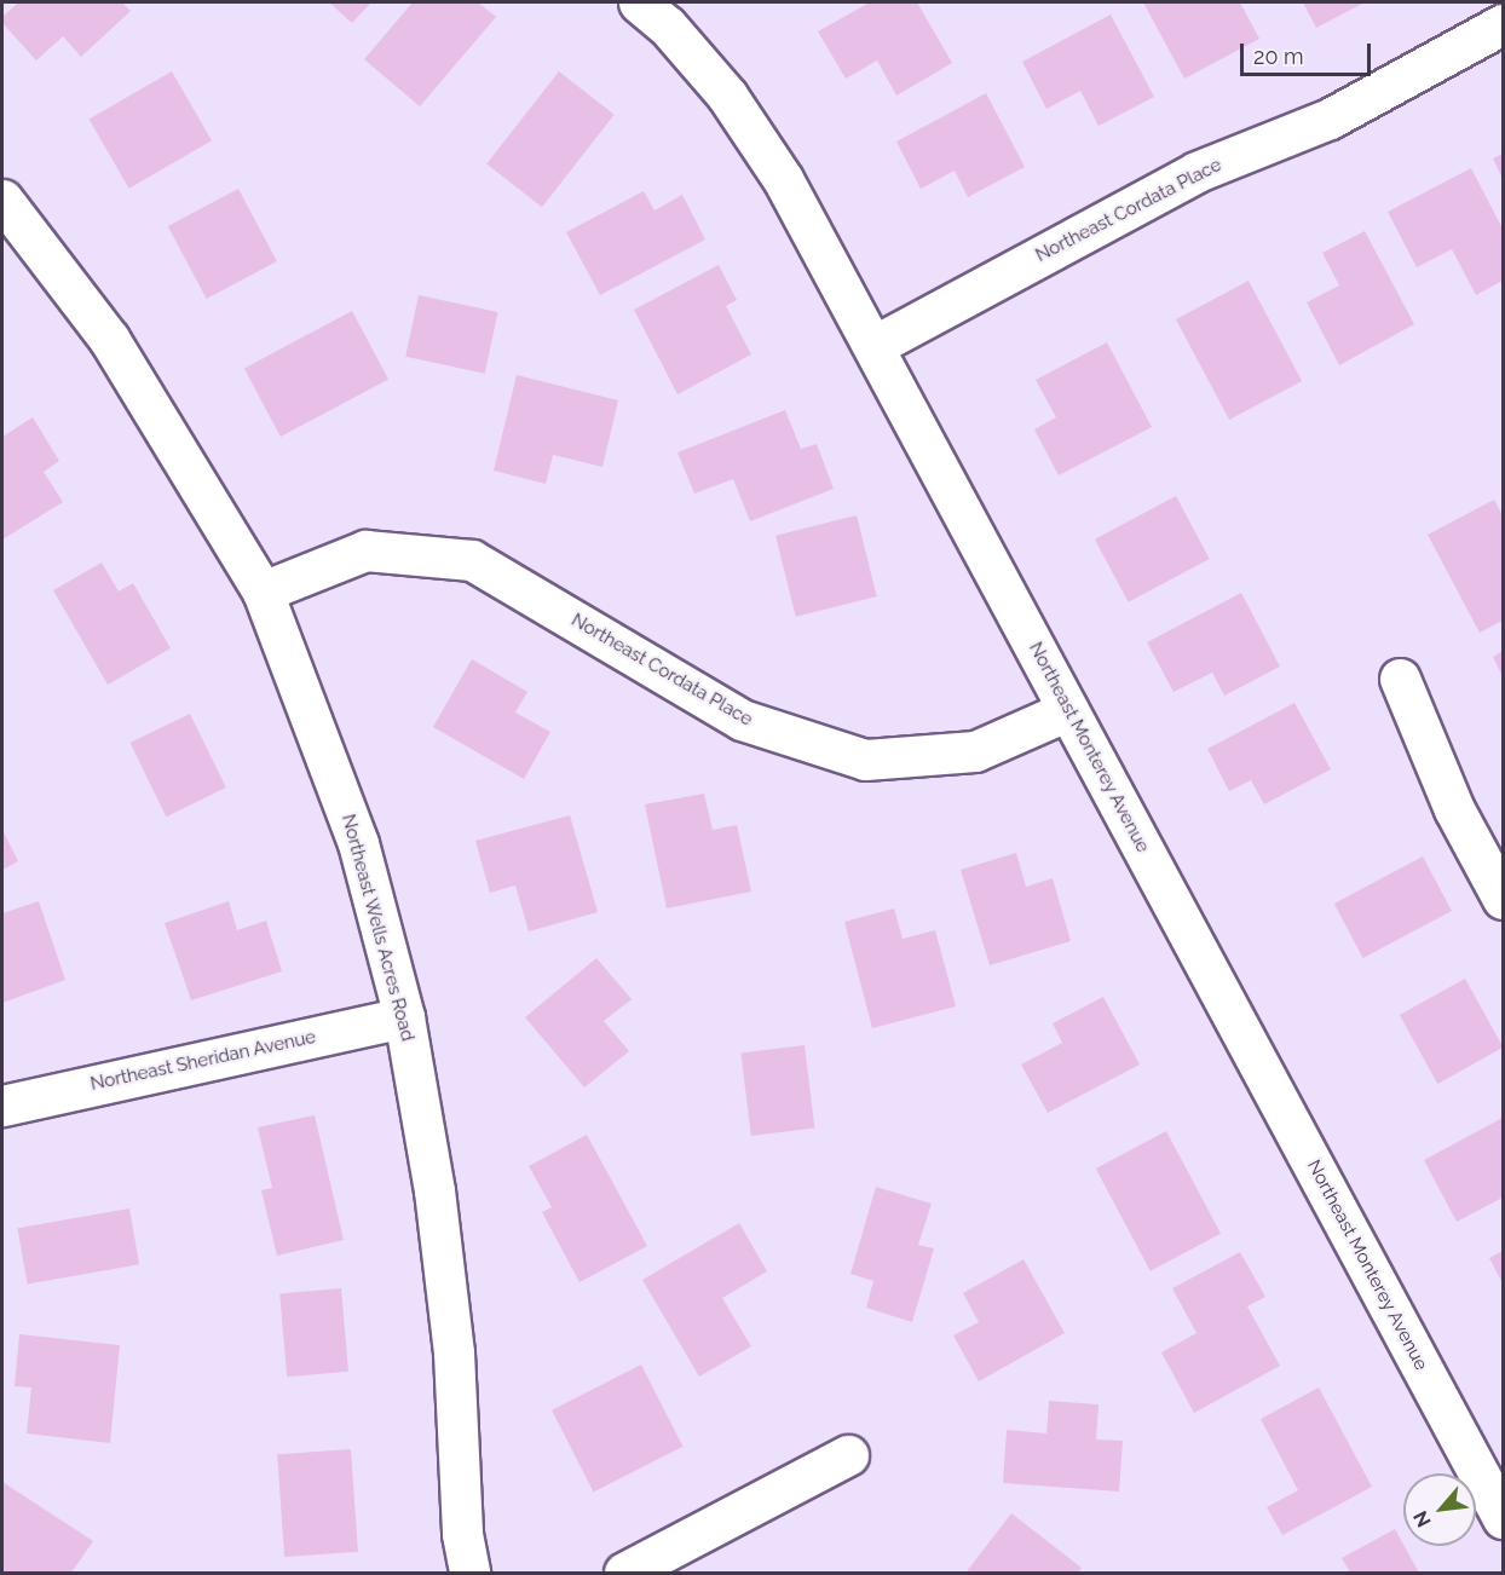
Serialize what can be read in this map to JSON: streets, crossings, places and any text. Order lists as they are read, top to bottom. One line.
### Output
{"streets":{"street":["Northeast Cordata Place","Northeast Monterey Avenue","Northeast Wells Acres Road","Northeast Sheridan Avenue"]},"crossings":[["Northeast Cordata Place","Northeast Monterey Avenue"],["Northeast Cordata Place","Northeast Wells Acres Road"],["Northeast Wells Acres Road","Northeast Sheridan Avenue"]],"scale_bar":"20 m","north":"bottom left"}
